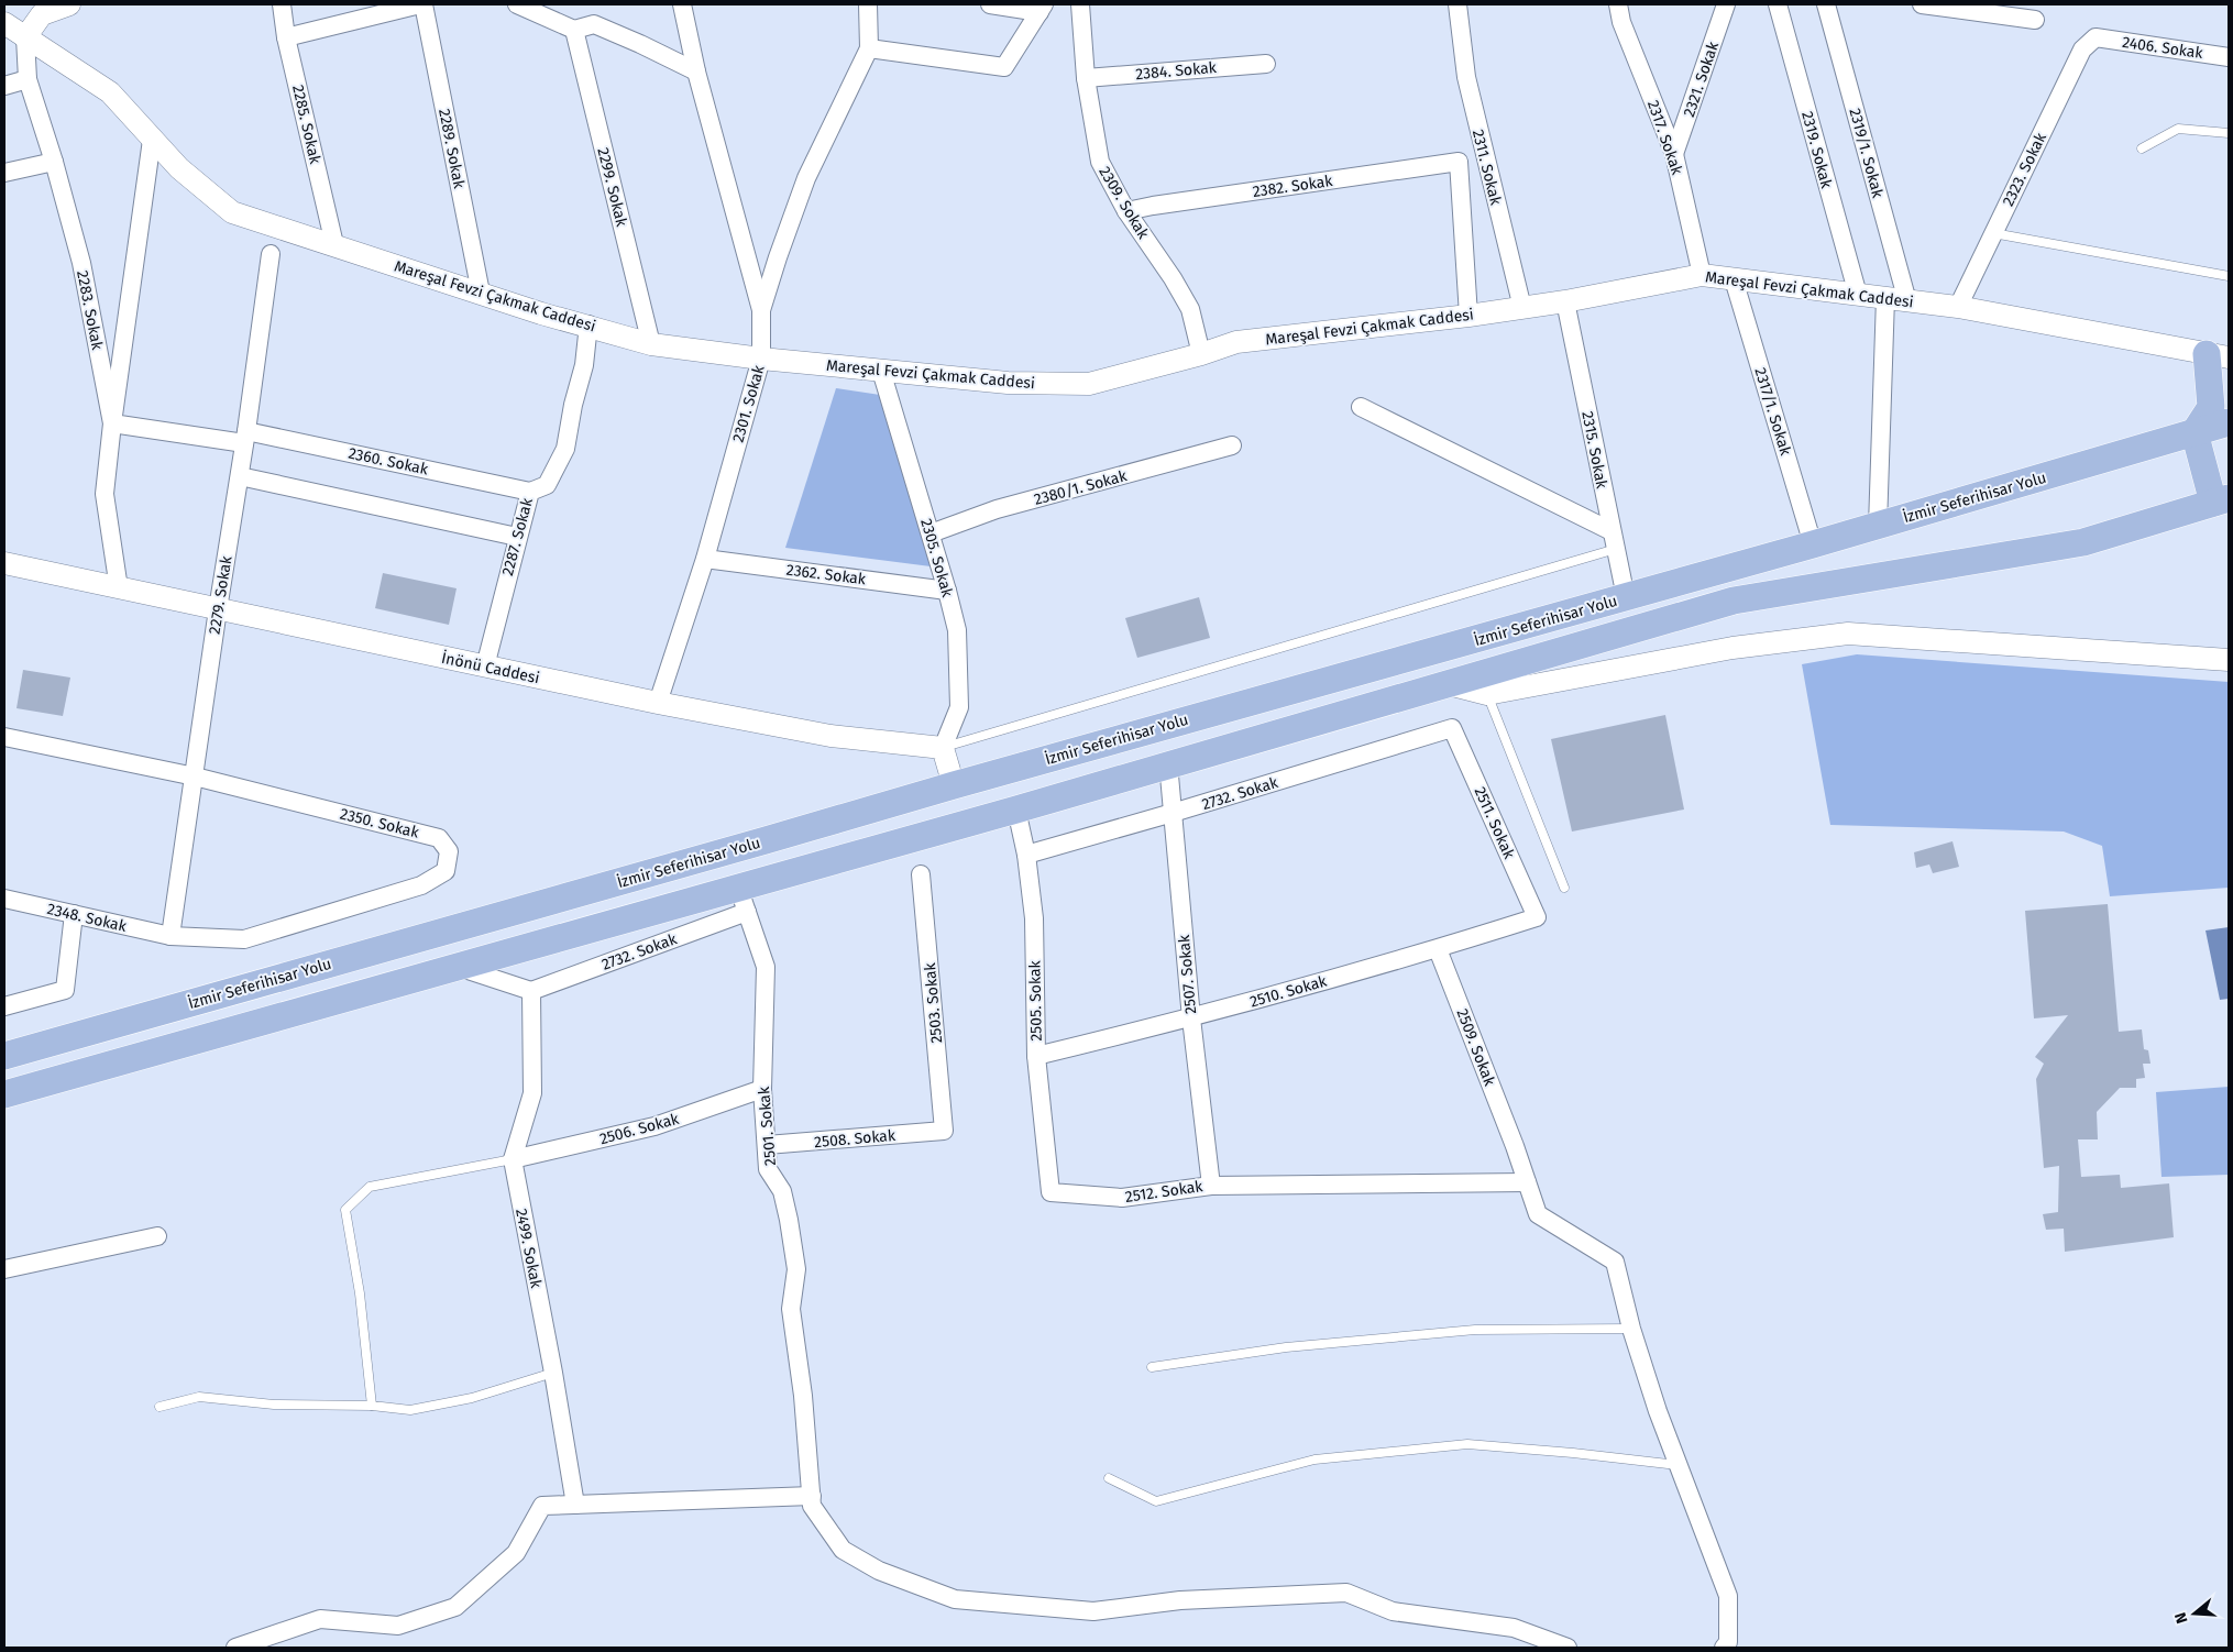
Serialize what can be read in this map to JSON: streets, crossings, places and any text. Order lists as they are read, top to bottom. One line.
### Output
{"streets":{"main road":["İzmir Seferihisar Yolu"],"street":["2406. Sokak","2384. Sokak","2321. Sokak","2285. Sokak","2317. Sokak","2289. Sokak","2319. Sokak","2319/1. Sokak","2311. Sokak","2323. Sokak","2382. Sokak","2299. Sokak","2309. Sokak","Mareşal Fevzi Çakmak Caddesi","2283. Sokak","2301. Sokak","2317/1. Sokak","2315. Sokak","2360. Sokak","2380/1. Sokak","2287. Sokak","2305. Sokak","2362. Sokak","2279. Sokak","İnönü Caddesi","2732. Sokak","2350. Sokak","2511. Sokak","2348. Sokak","2507. Sokak","2510. Sokak","2505. Sokak","2503. Sokak","2509. Sokak","2501. Sokak","2506. Sokak","2508. Sokak","2512. Sokak","2499. Sokak"]},"crossings":[["2406. Sokak","2323. Sokak"],["2384. Sokak","2309. Sokak"],["2321. Sokak","2317. Sokak"],["2285. Sokak","Mareşal Fevzi Çakmak Caddesi"],["2317. Sokak","Mareşal Fevzi Çakmak Caddesi"],["2289. Sokak","Mareşal Fevzi Çakmak Caddesi"],["2319. Sokak","Mareşal Fevzi Çakmak Caddesi"],["2319/1. Sokak","Mareşal Fevzi Çakmak Caddesi"],["2319/1. Sokak","İzmir Seferihisar Yolu"],["2311. Sokak","2382. Sokak"],["2311. Sokak","Mareşal Fevzi Çakmak Caddesi"],["2323. Sokak","Mareşal Fevzi Çakmak Caddesi"],["2382. Sokak","2309. Sokak"],["2299. Sokak","Mareşal Fevzi Çakmak Caddesi"],["2309. Sokak","Mareşal Fevzi Çakmak Caddesi"],["Mareşal Fevzi Çakmak Caddesi","2283. Sokak"],["Mareşal Fevzi Çakmak Caddesi","2301. Sokak"],["Mareşal Fevzi Çakmak Caddesi","2317/1. Sokak"],["Mareşal Fevzi Çakmak Caddesi","2315. Sokak"],["Mareşal Fevzi Çakmak Caddesi","2287. Sokak"],["Mareşal Fevzi Çakmak Caddesi","2305. Sokak"],["2283. Sokak","2360. Sokak"],["2283. Sokak","İnönü Caddesi"],["2301. Sokak","2362. Sokak"],["2301. Sokak","İnönü Caddesi"],["2317/1. Sokak","İzmir Seferihisar Yolu"],["2315. Sokak","İzmir Seferihisar Yolu"],["2360. Sokak","2287. Sokak"],["2360. Sokak","2279. Sokak"],["2380/1. Sokak","2305. Sokak"],["2287. Sokak","İnönü Caddesi"],["2305. Sokak","2362. Sokak"],["2305. Sokak","İnönü Caddesi"],["2279. Sokak","İnönü Caddesi"],["2279. Sokak","2350. Sokak"],["2279. Sokak","2348. Sokak"],["2732. Sokak","2511. Sokak"],["2732. Sokak","2507. Sokak"],["2732. Sokak","2505. Sokak"],["2732. Sokak","2501. Sokak"],["2732. Sokak","2499. Sokak"],["2350. Sokak","2348. Sokak"],["2511. Sokak","2510. Sokak"],["2507. Sokak","2510. Sokak"],["2507. Sokak","2512. Sokak"],["2510. Sokak","2505. Sokak"],["2510. Sokak","2509. Sokak"],["2505. Sokak","2512. Sokak"],["2503. Sokak","2508. Sokak"],["2509. Sokak","2512. Sokak"],["2501. Sokak","2506. Sokak"],["2501. Sokak","2508. Sokak"],["2506. Sokak","2499. Sokak"]],"north":"left"}
